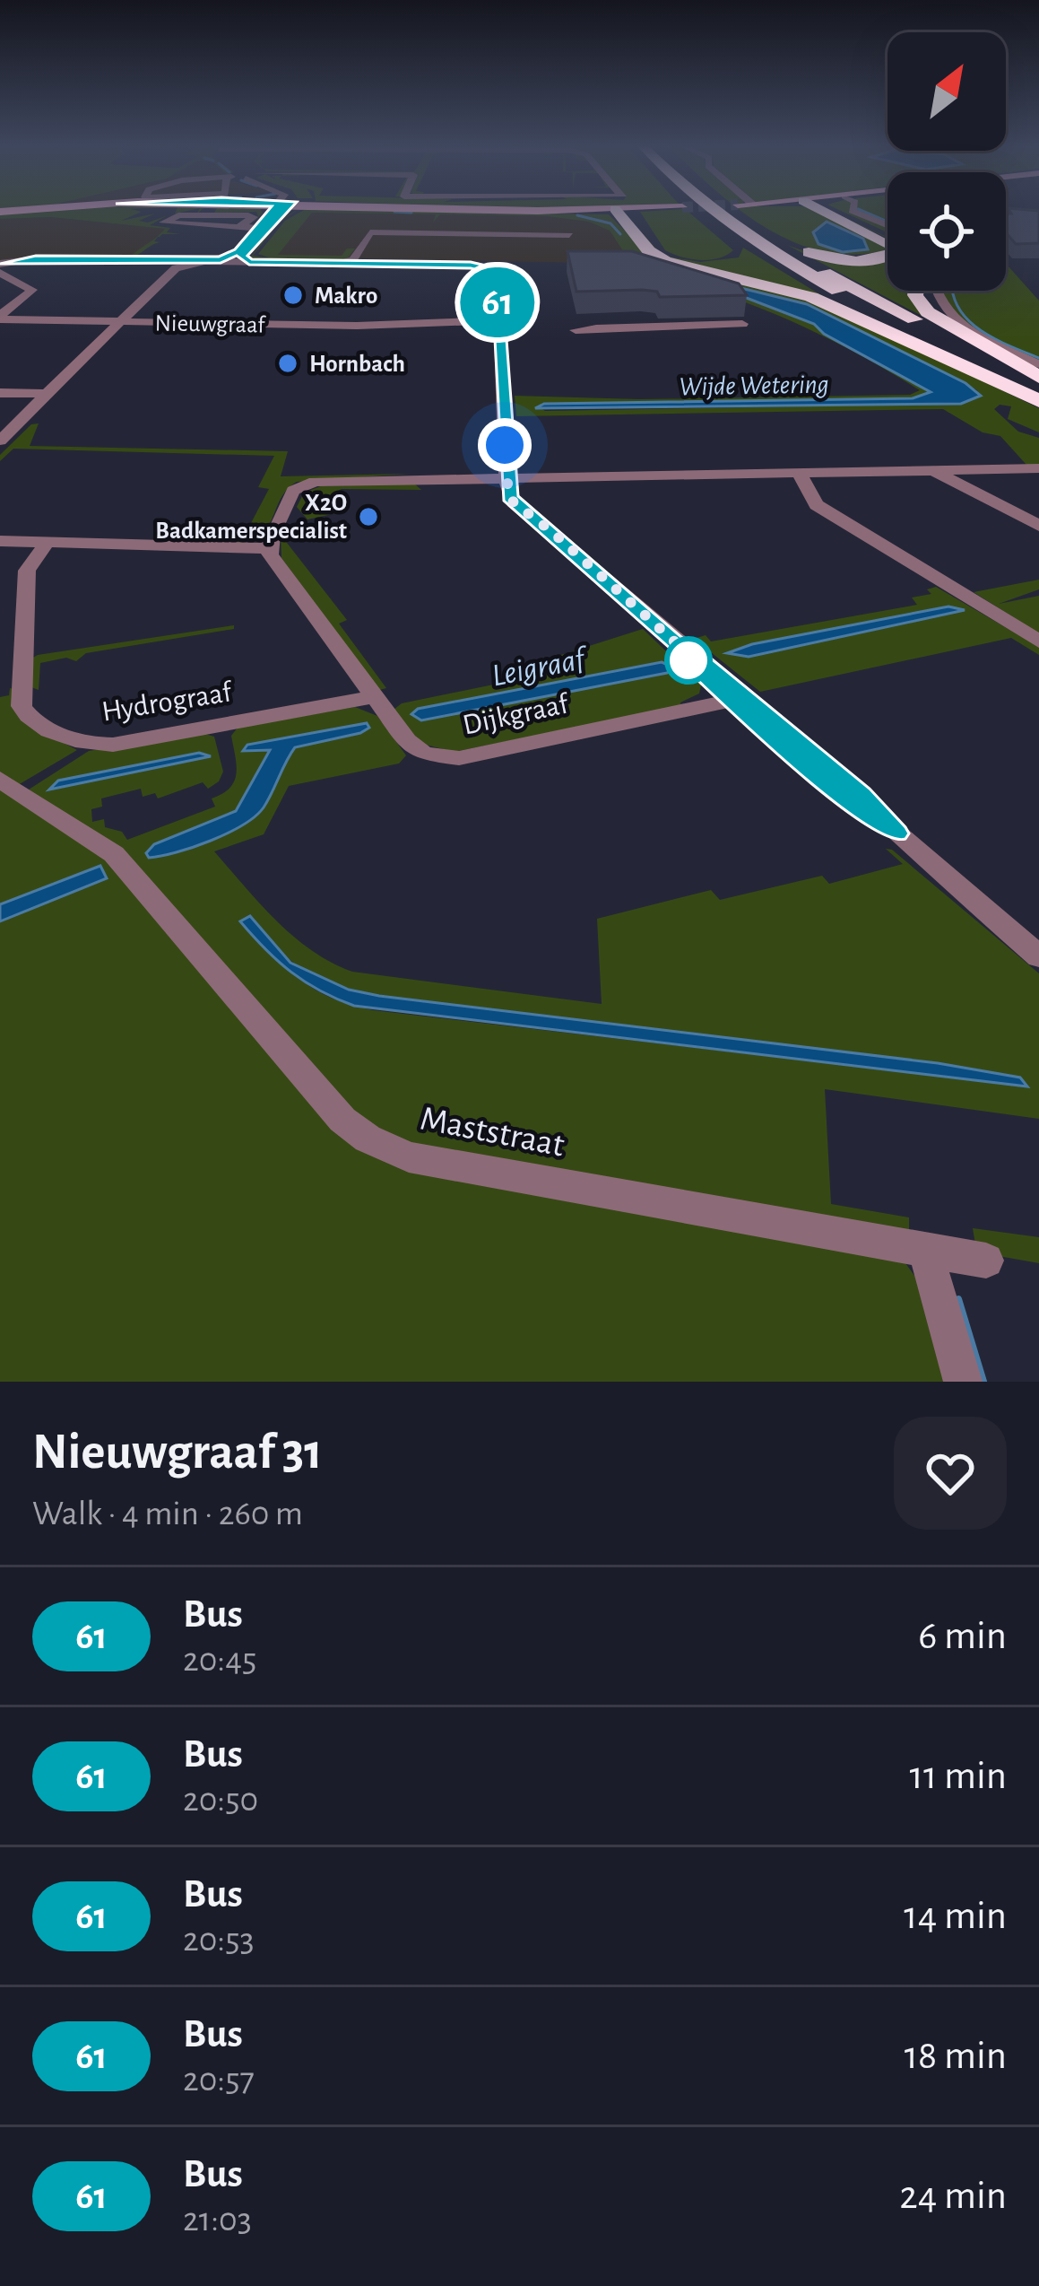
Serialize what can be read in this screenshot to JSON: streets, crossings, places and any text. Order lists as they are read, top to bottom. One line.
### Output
{"streets":{"street":["Nieuwgraaf","Hydrograaf","Dijkgraaf","Maststraat"]},"crossings":[["Hydrograaf","Dijkgraaf"]],"water":["Wijde Wetering","Leigraaf"],"places":["Makro","Hornbach","X2O Badkamerspecialist"],"lines":["bus line 61"],"north":"top right","page":{"on_map":"61","heading":["Nieuwgraaf 31","Walk · 4 min · 260 m"],"list":[{"mark":"61","name":"Bus","note":"20:45","value":"6 min"},{"mark":"61","name":"Bus","note":"20:50","value":"11 min"},{"mark":"61","name":"Bus","note":"20:53","value":"14 min"},{"mark":"61","name":"Bus","note":"20:57","value":"18 min"},{"mark":"61","name":"Bus","note":"21:03","value":"24 min"}]}}
